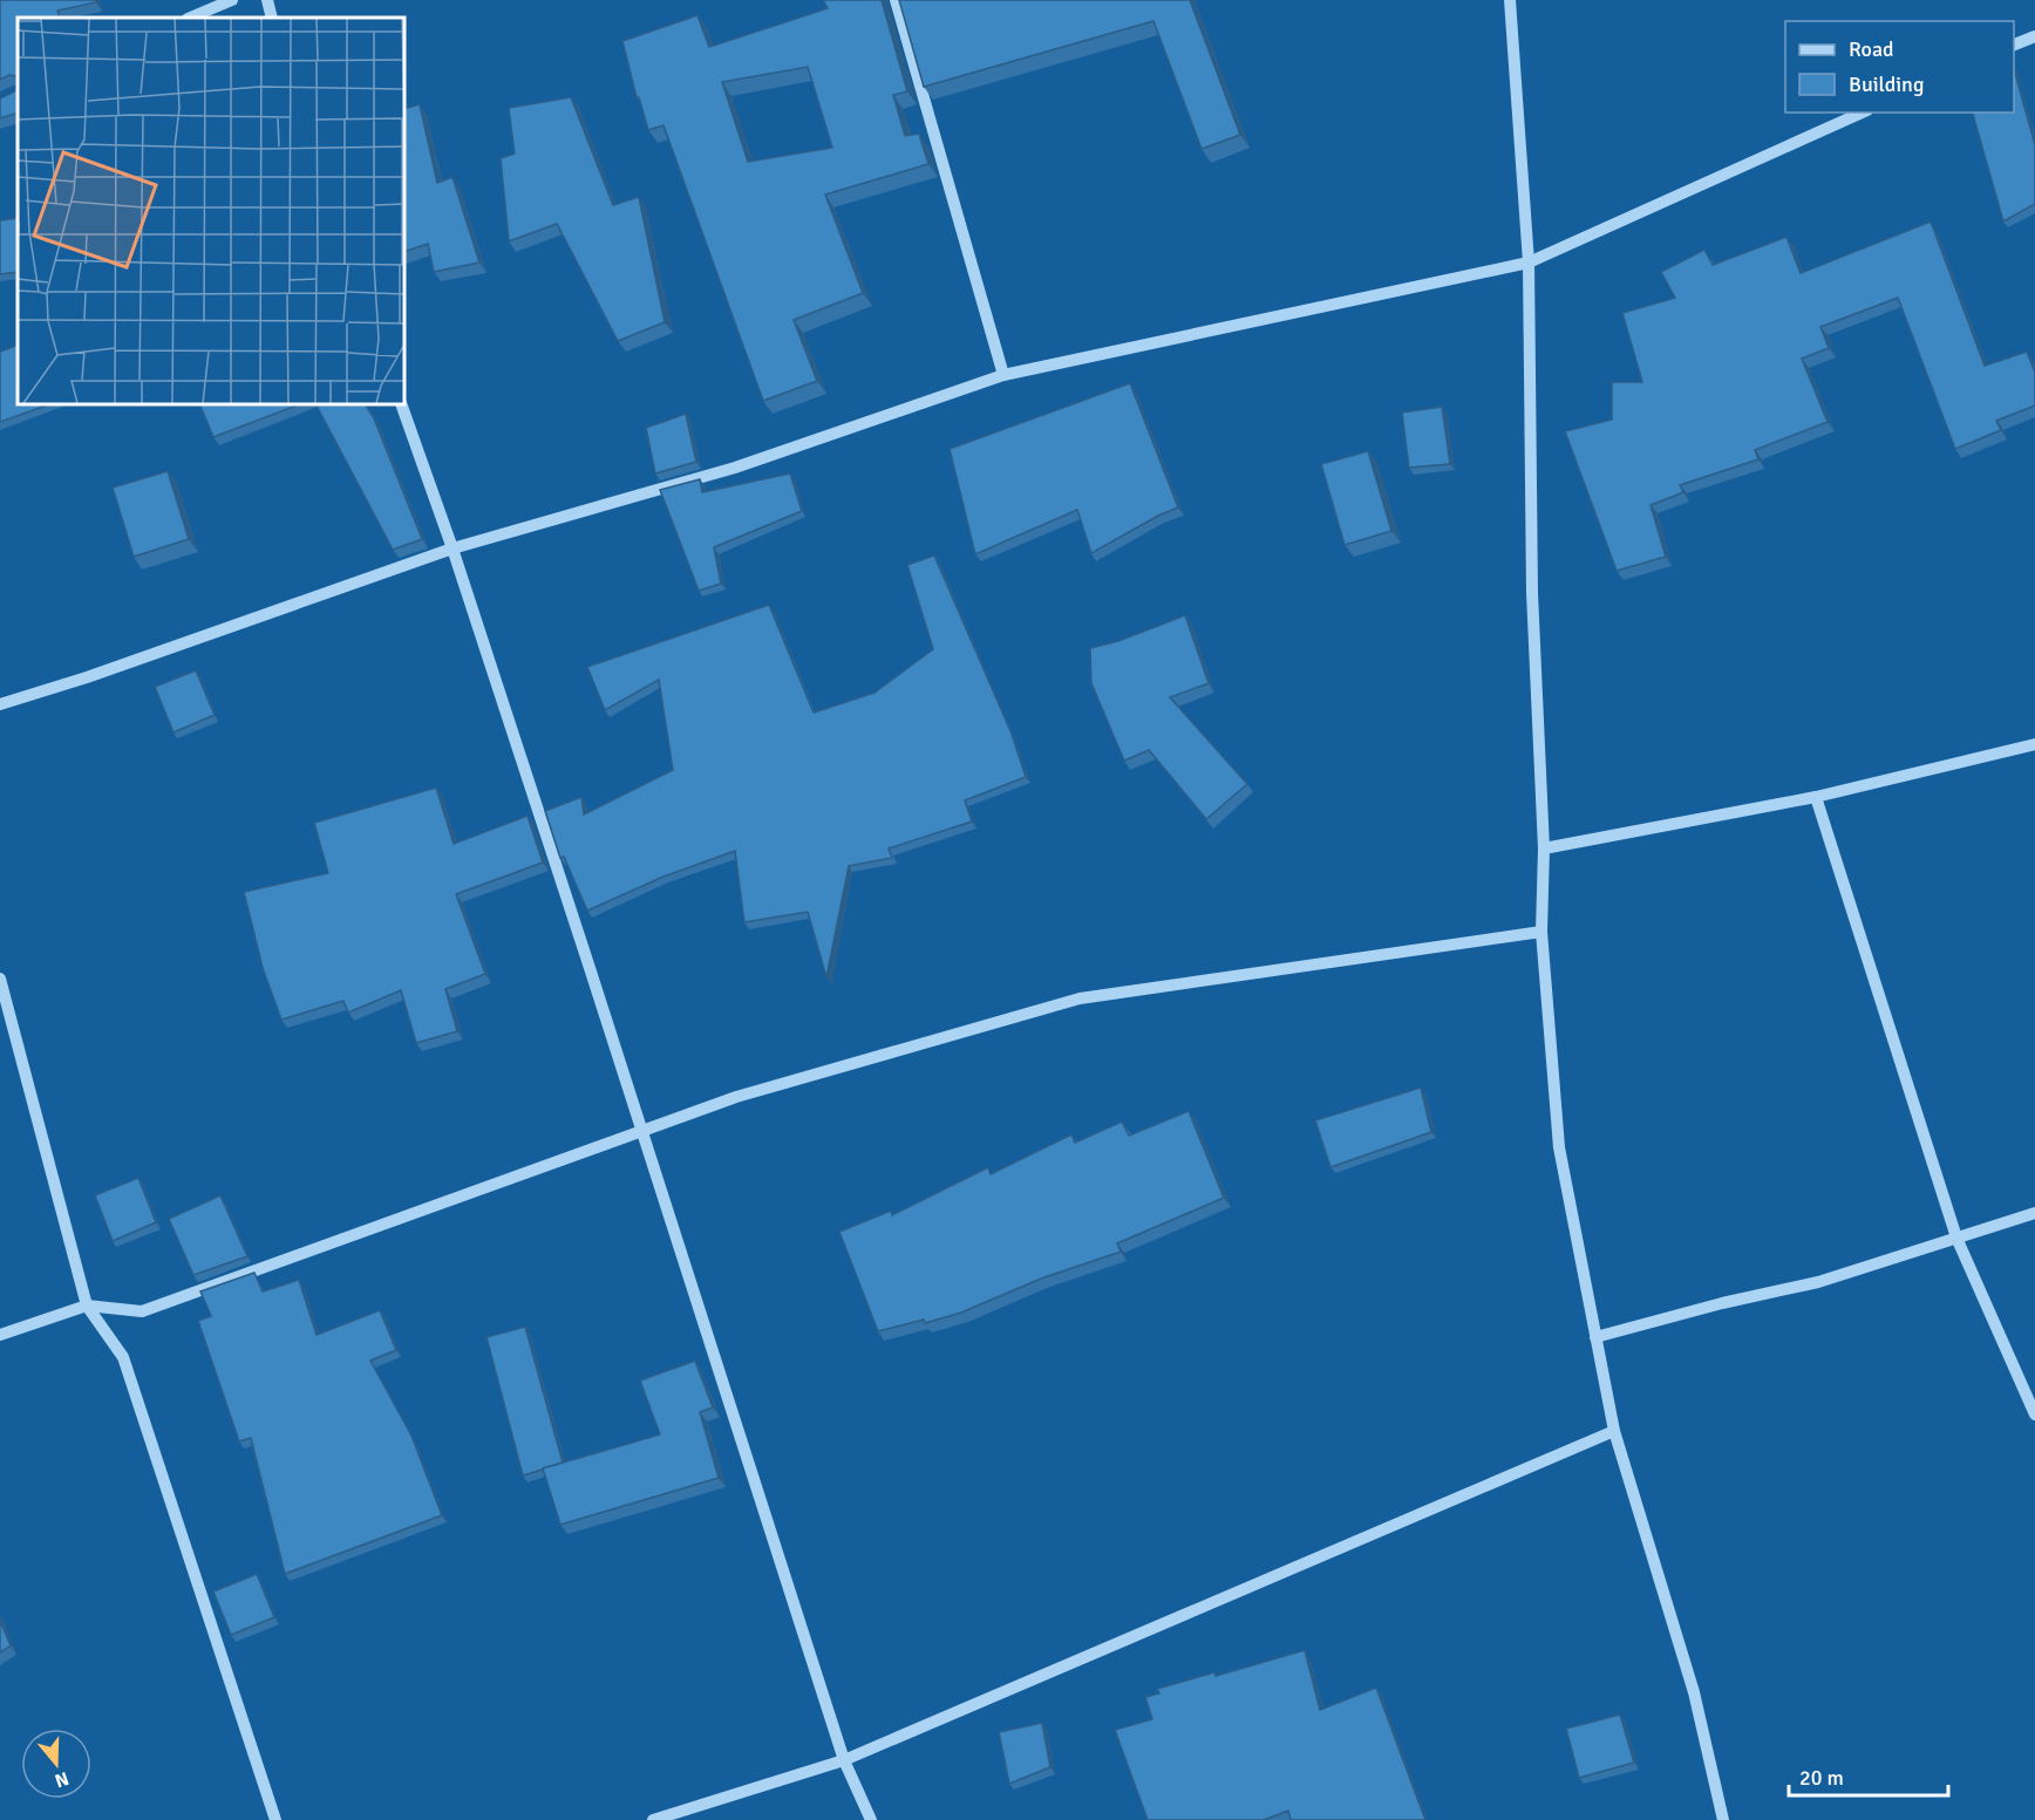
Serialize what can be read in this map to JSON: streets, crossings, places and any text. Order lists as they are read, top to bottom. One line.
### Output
{"legend":["Road","Building"],"scale_bar":"20 m","north":"bottom"}
